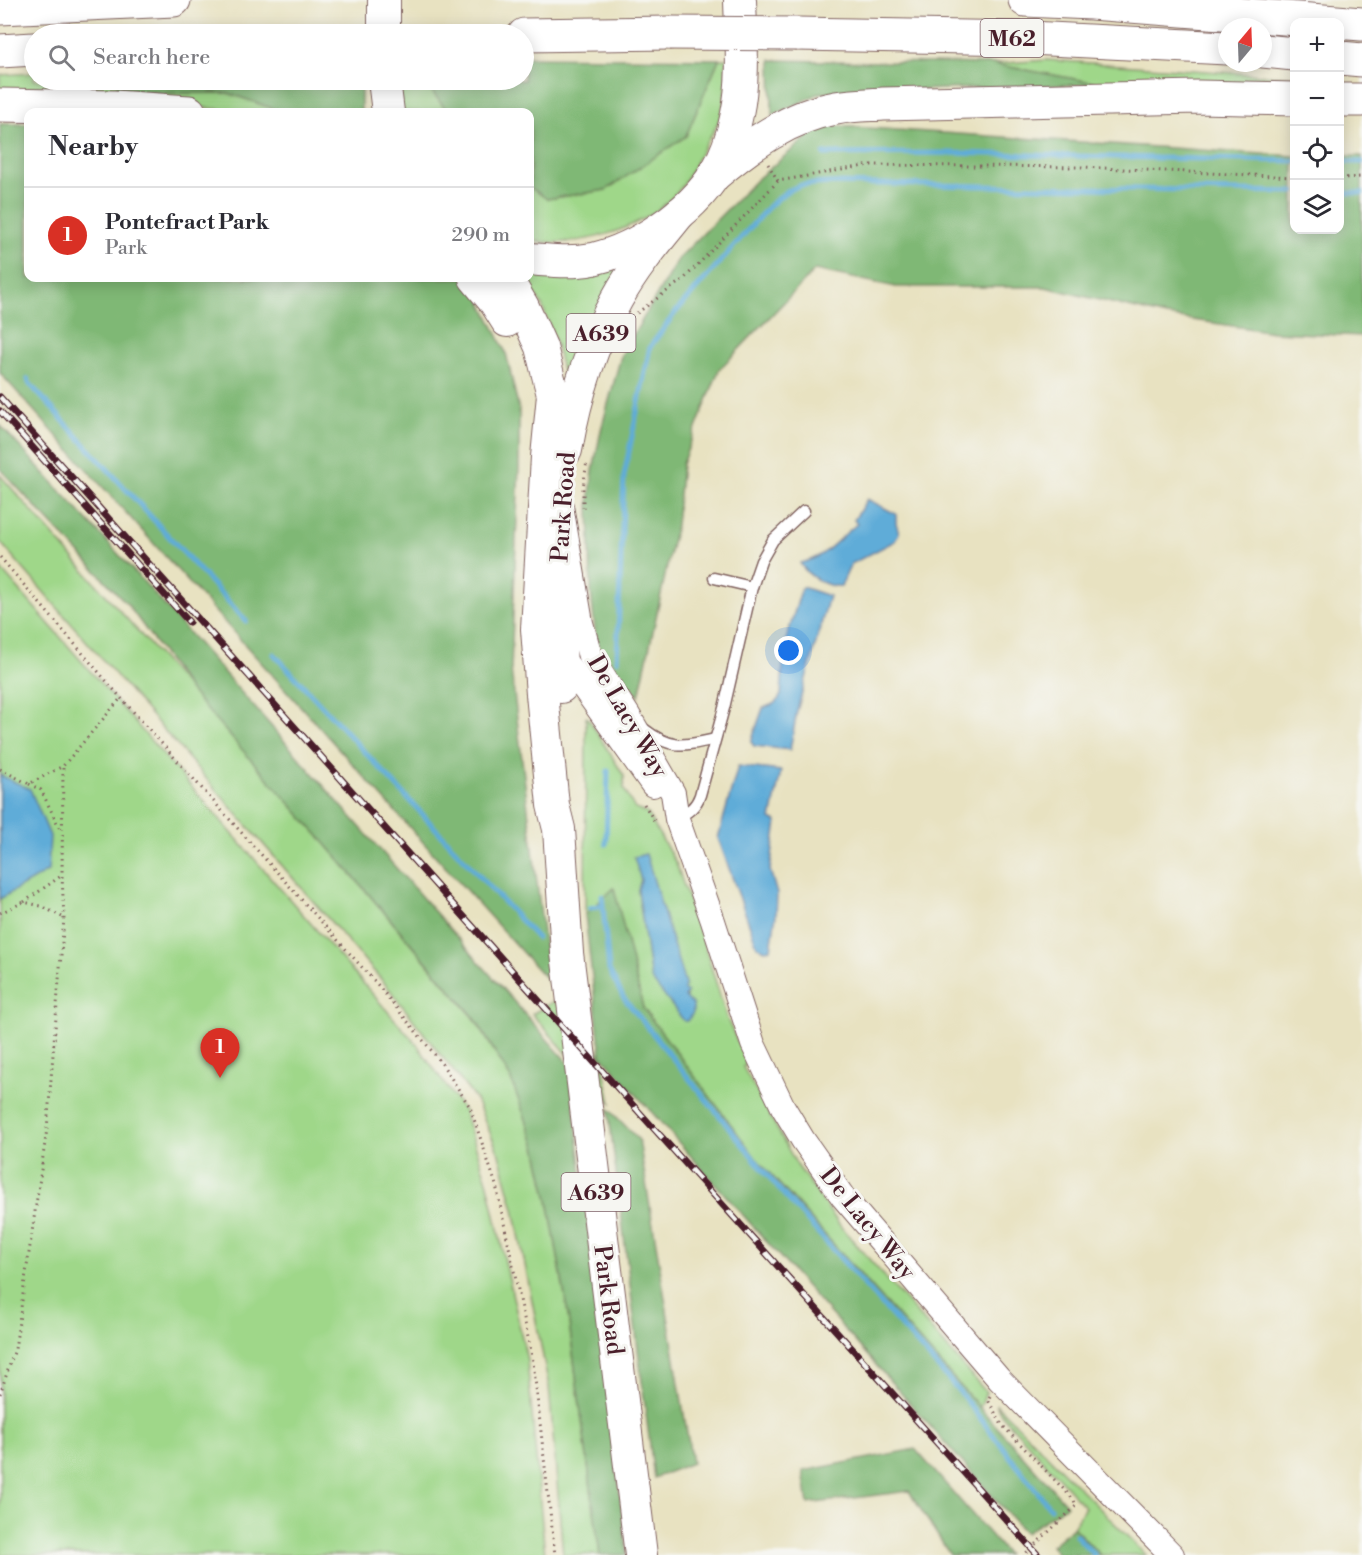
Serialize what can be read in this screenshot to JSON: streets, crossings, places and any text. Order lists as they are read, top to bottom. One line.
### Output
{"streets":{"highway":["M62"],"main road":["A639","Park Road"],"street":["De Lacy Way"]},"crossings":[["A639","Park Road"],["Park Road","De Lacy Way"]],"north":"top","page":{"map_buttons":["+","−"],"search":"Search here","heading":"Nearby","list":[{"mark":"1","name":"Pontefract Park","note":"Park","value":"290 m"}],"pins":"1"}}
